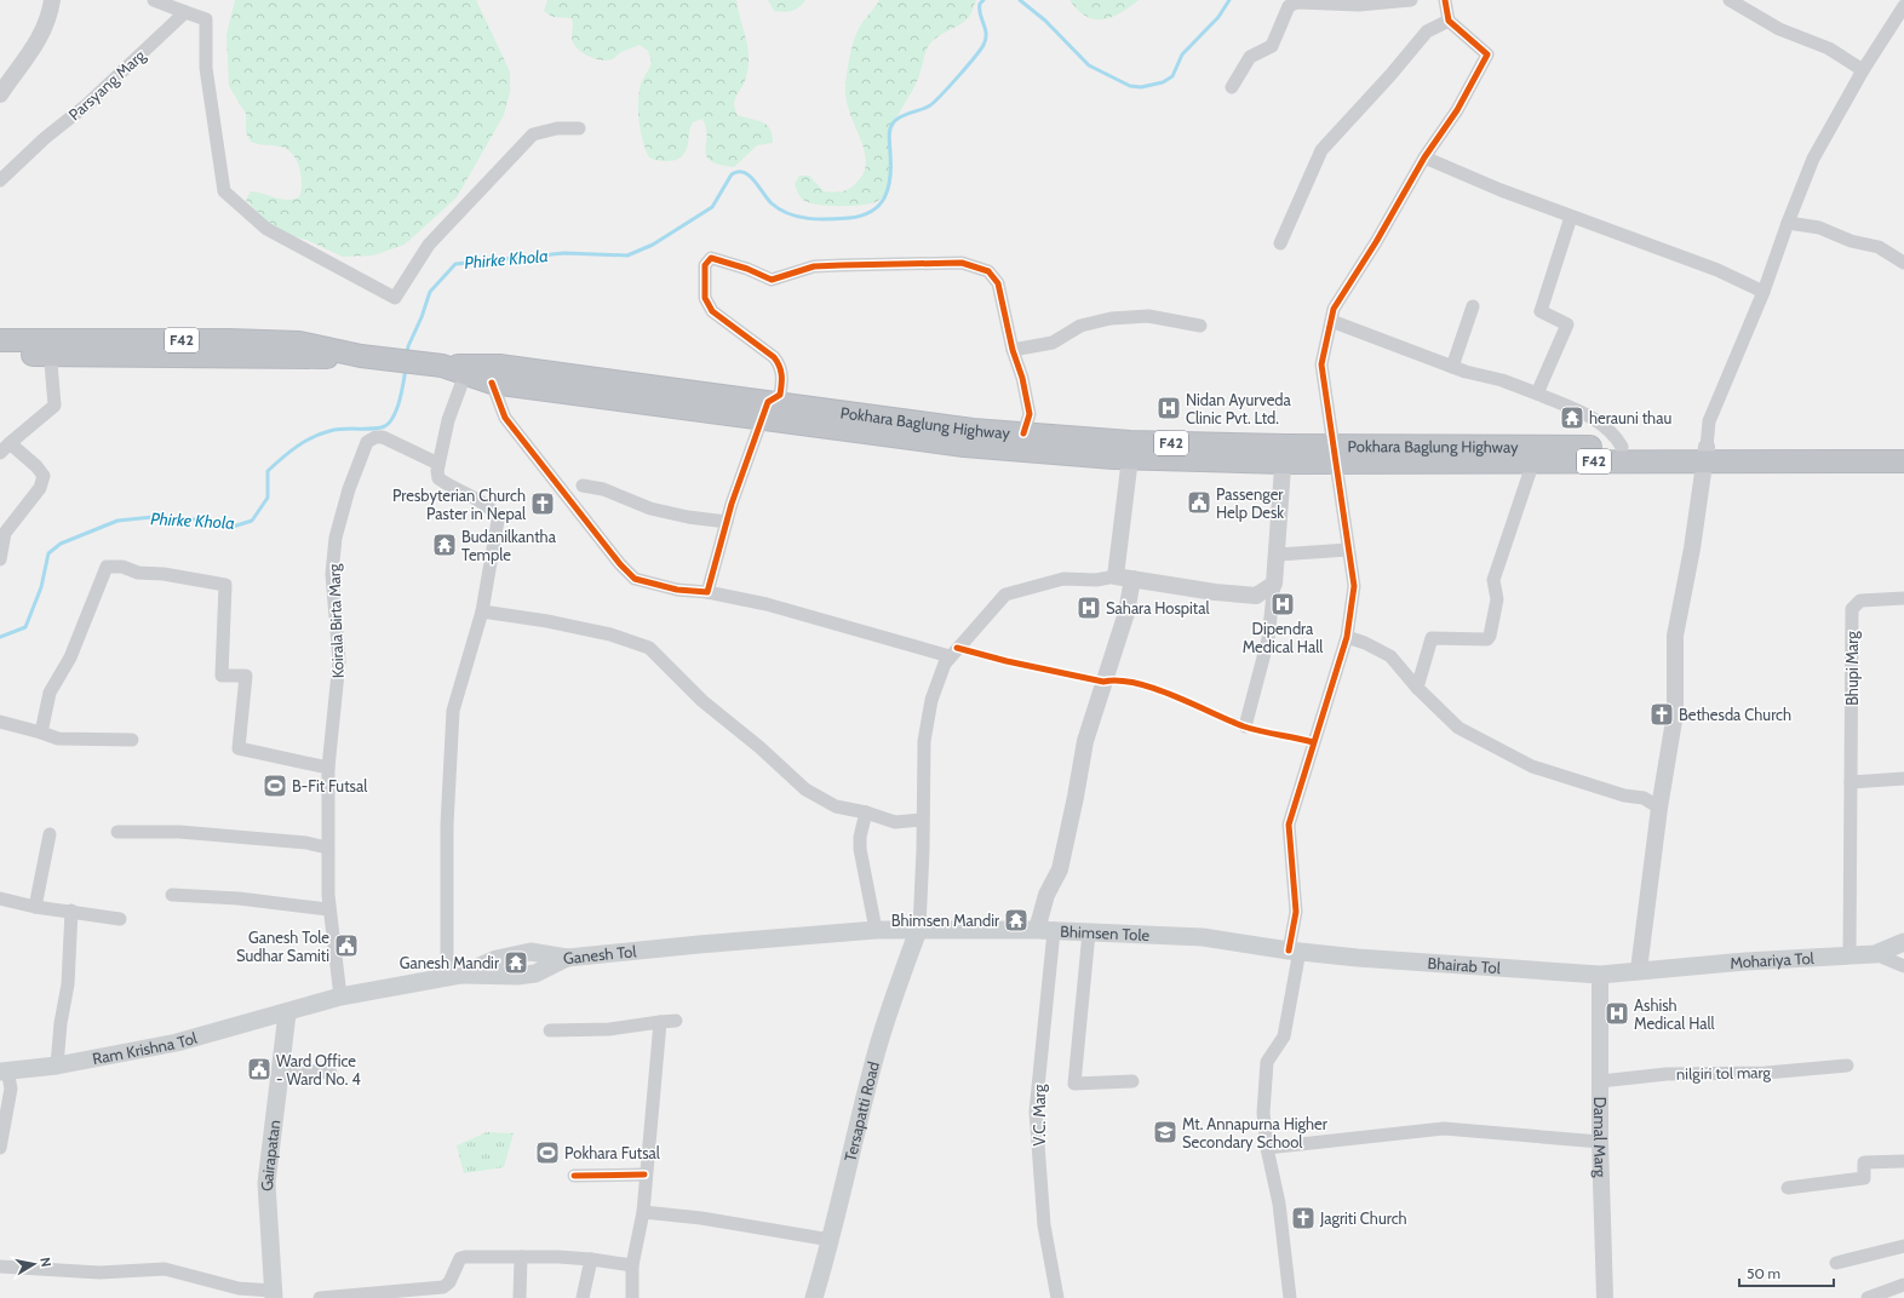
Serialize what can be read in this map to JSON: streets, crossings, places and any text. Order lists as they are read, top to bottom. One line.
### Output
{"streets":{"highway":["F42","Pokhara Baglung Highway"],"main road":["Bhimsen Tole","Ganesh Tol","Mohariya Tol","Bhairab Tol","Ram Krishna Tol","Tersapatti Road","Gairapatan"],"street":["Parsyang Marg","Koirala Birta Marg","Bhupi Marg","nilgiri tol marg","V.C. Marg","Damal Marg"]},"crossings":[["F42","Pokhara Baglung Highway"],["Bhupi Marg","Mohariya Tol"],["Bhimsen Tole","Ganesh Tol"],["Bhimsen Tole","Bhairab Tol"],["Bhimsen Tole","Tersapatti Road"],["Bhimsen Tole","V.C. Marg"],["Ganesh Tol","Tersapatti Road"],["Mohariya Tol","Bhairab Tol"],["Bhairab Tol","Damal Marg"],["Ram Krishna Tol","Gairapatan"],["nilgiri tol marg","Damal Marg"]],"water":["Phirke Khola"],"places":{"hospital":["Nidan Ayurveda Clinic Pvt. Ltd.","Dipendra Medical Hall","Sahara Hospital","Ashish Medical Hall"],"temple":["herauni thau","Budanilkantha Temple","Bhimsen Mandir","Ganesh Mandir"],"public building":["Passenger Help Desk","Ganesh Tole Sudhar Samiti","Ward Office - Ward No. 4"],"church":["Presbyterian Church Paster in Nepal","Bethesda Church","Jagriti Church"],"sports":["B-Fit Futsal","Pokhara Futsal"],"school or university":["Mt. Annapurna Higher Secondary School"]},"scale_bar":"50 m","north":"right"}
